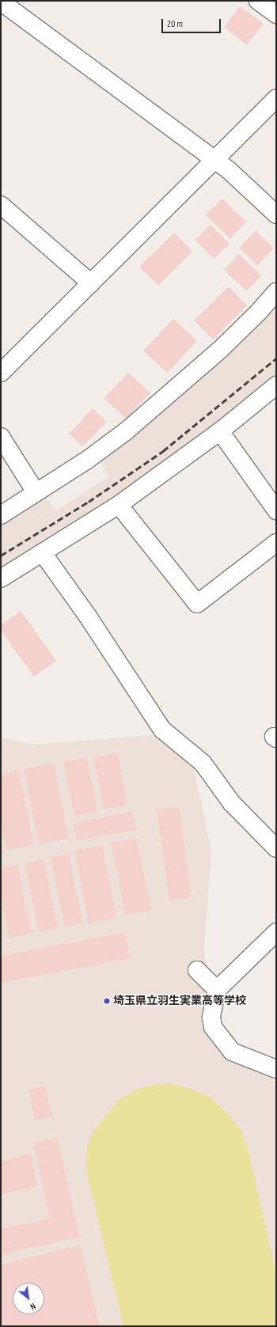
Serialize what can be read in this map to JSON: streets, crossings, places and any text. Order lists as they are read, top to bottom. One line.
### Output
{"places":["埼玉県立羽生実業高等学校"],"scale_bar":"20 m","north":"bottom right"}
